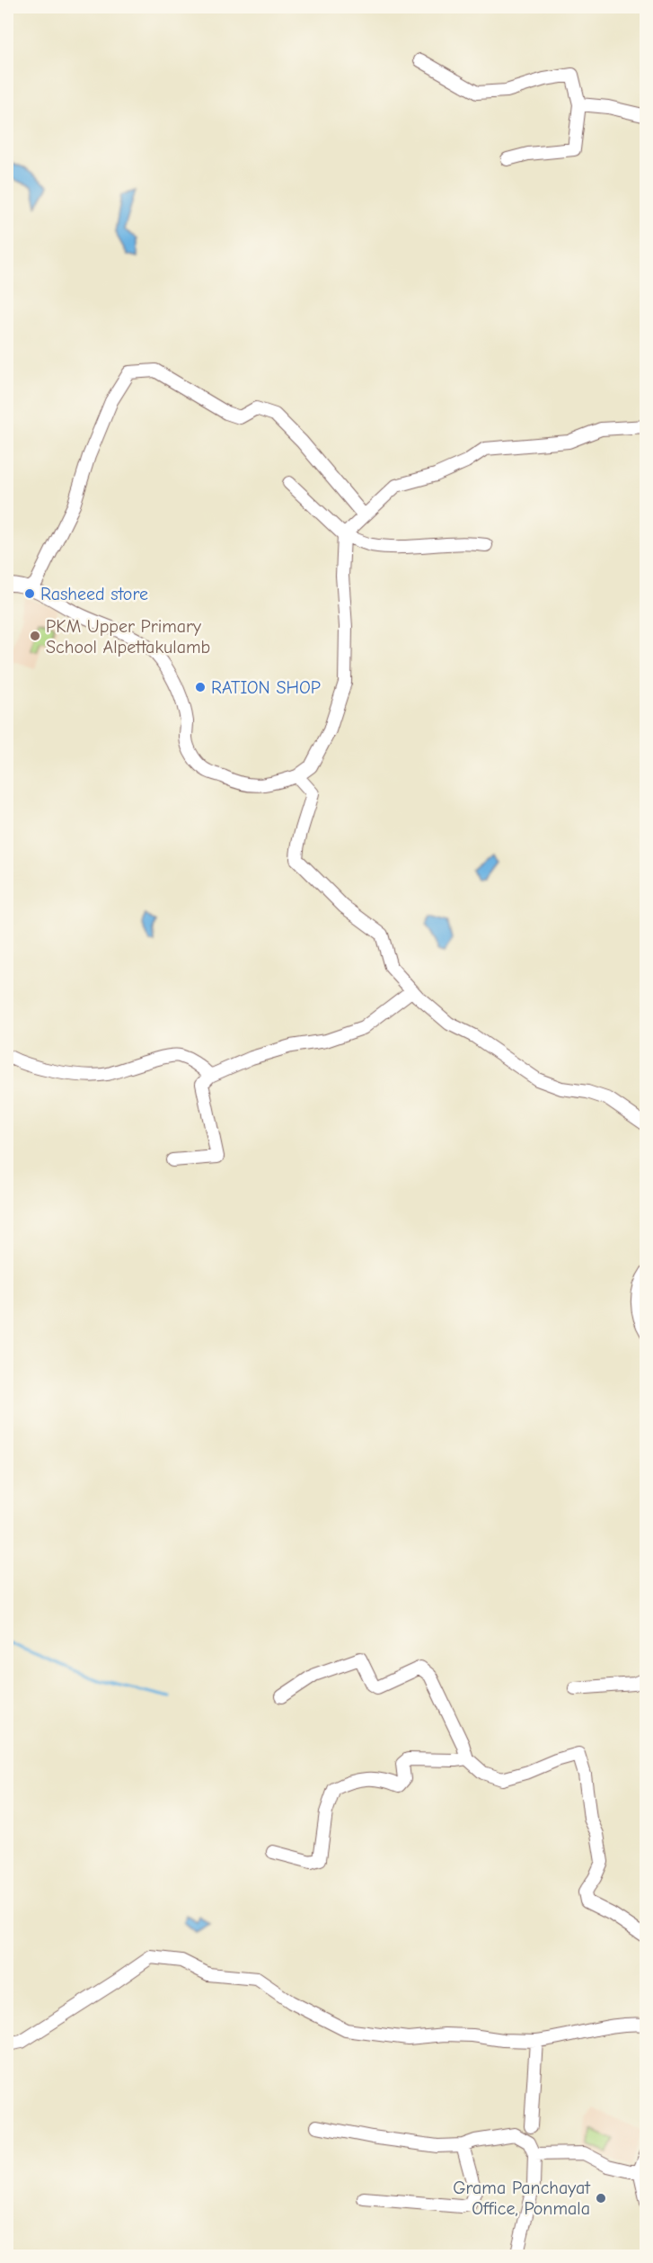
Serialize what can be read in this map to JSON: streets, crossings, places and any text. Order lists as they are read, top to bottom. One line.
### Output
{"places":["Rasheed store","PKM Upper Primary School Alpettakulamb","RATION SHOP","Grama Panchayat Office, Ponmala"]}
